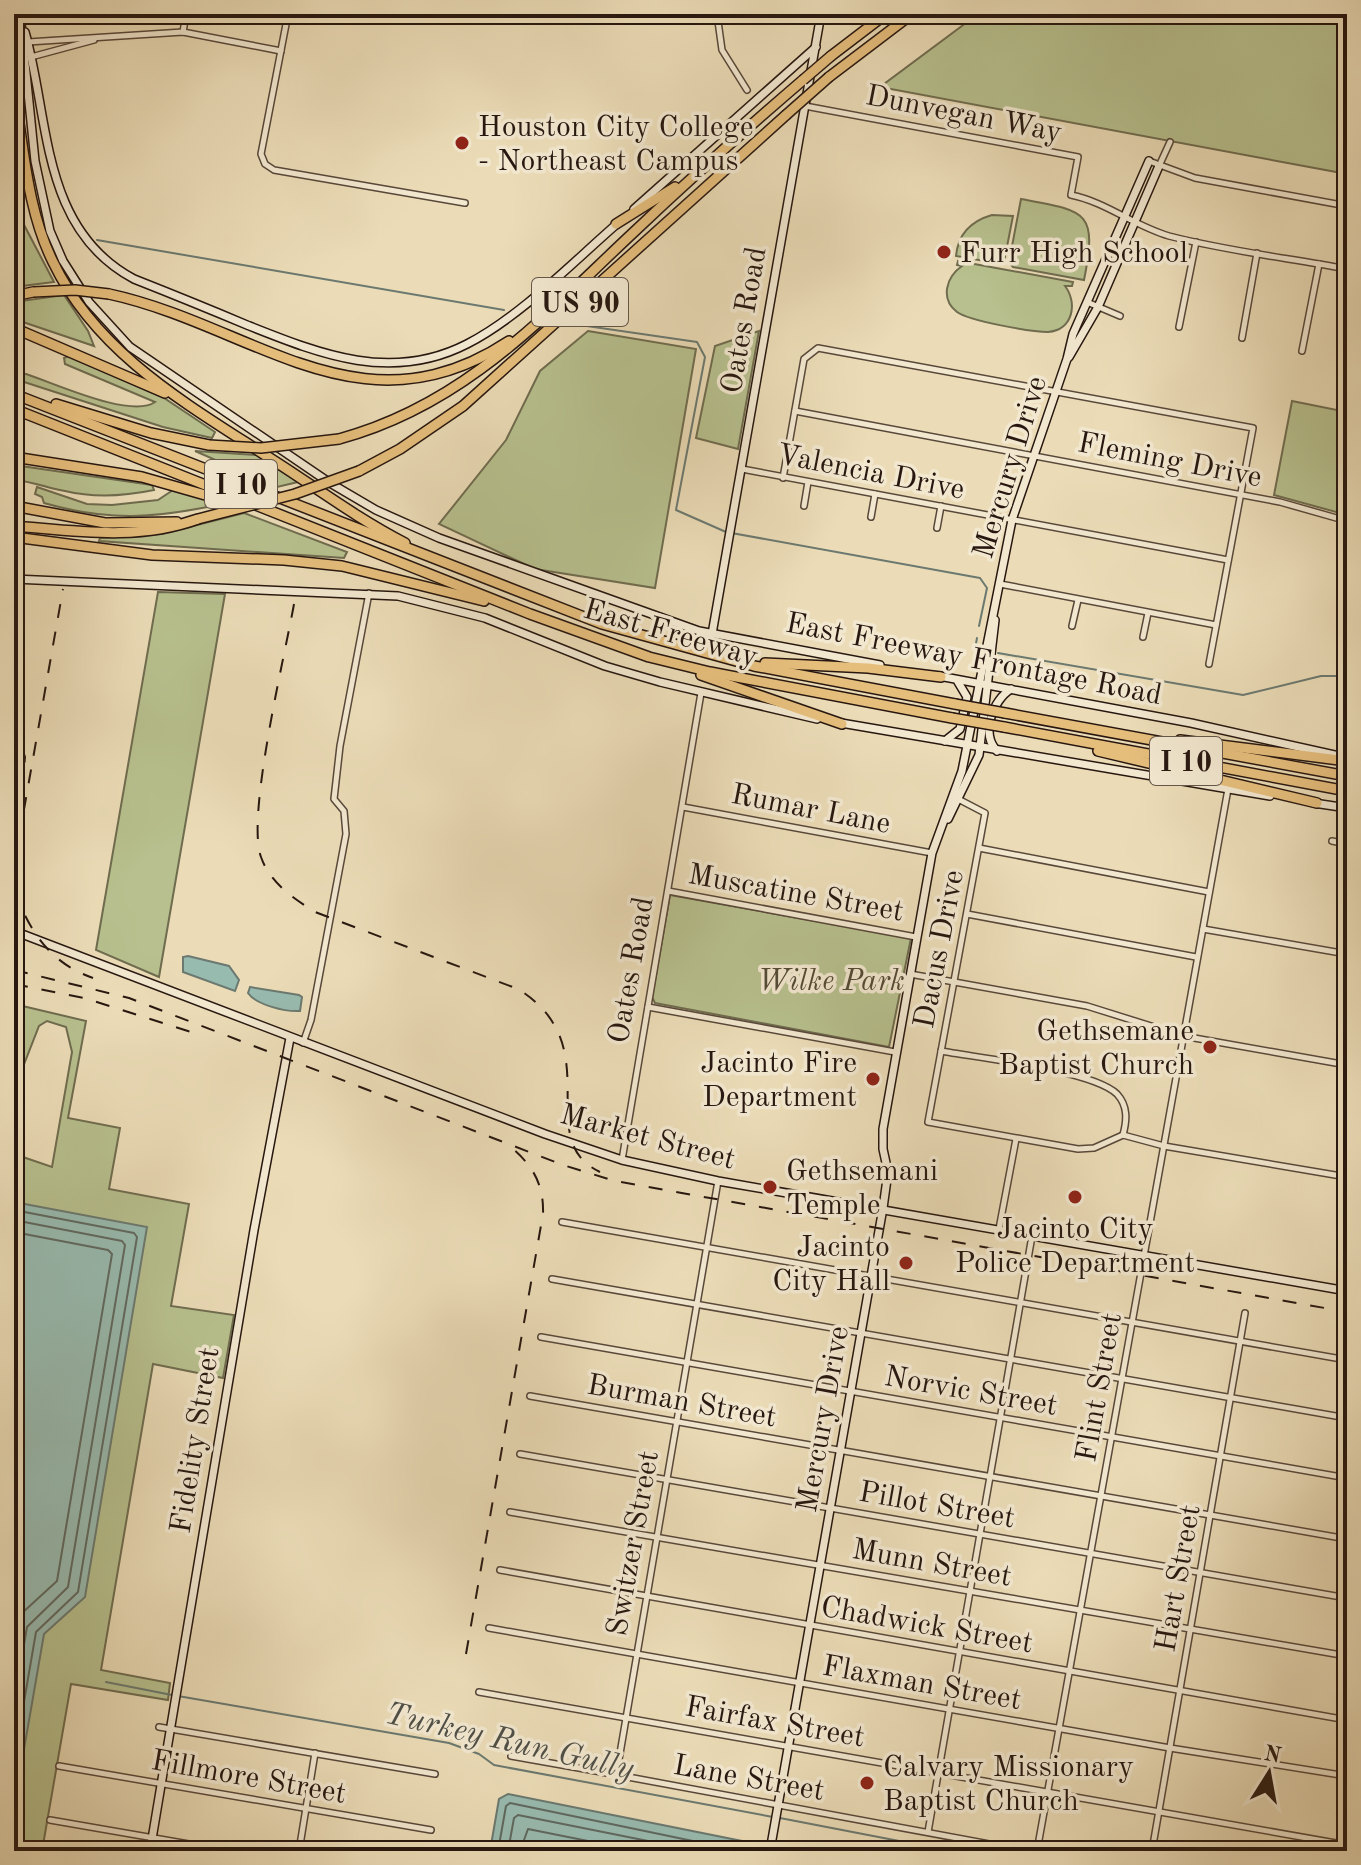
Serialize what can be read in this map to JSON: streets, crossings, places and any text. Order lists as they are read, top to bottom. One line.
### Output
{"streets":{"highway":["US 90","I 10","East Freeway"],"main road":["Oates Road","Mercury Drive","East Freeway Frontage Road","Market Street","Fidelity Street"],"street":["Dunvegan Way","Fleming Drive","Valencia Drive","Rumar Lane","Muscatine Street","Dacus Drive","Flint Street","Norvic Street","Burman Street","Pillot Street","Switzer Street","Munn Street","Hart Street","Chadwick Street","Flaxman Street","Fairfax Street","Fillmore Street","Lane Street"]},"crossings":[["Dunvegan Way","Oates Road"],["Dunvegan Way","Mercury Drive"],["US 90","East Freeway"],["Oates Road","Valencia Drive"],["Oates Road","East Freeway Frontage Road"],["Oates Road","Rumar Lane"],["Oates Road","Muscatine Street"],["Oates Road","Market Street"],["Fleming Drive","Mercury Drive"],["Mercury Drive","Valencia Drive"],["Mercury Drive","East Freeway Frontage Road"],["Mercury Drive","Rumar Lane"],["Mercury Drive","Muscatine Street"],["Mercury Drive","Dacus Drive"],["Mercury Drive","Market Street"],["Mercury Drive","Norvic Street"],["Mercury Drive","Burman Street"],["Mercury Drive","Pillot Street"],["Mercury Drive","Munn Street"],["Mercury Drive","Chadwick Street"],["Mercury Drive","Flaxman Street"],["Mercury Drive","Fairfax Street"],["Mercury Drive","Lane Street"],["Market Street","Flint Street"],["Market Street","Fidelity Street"],["Market Street","Switzer Street"],["Flint Street","Norvic Street"],["Flint Street","Burman Street"],["Flint Street","Pillot Street"],["Flint Street","Munn Street"],["Flint Street","Chadwick Street"],["Flint Street","Flaxman Street"],["Flint Street","Fairfax Street"],["Norvic Street","Switzer Street"],["Norvic Street","Hart Street"],["Burman Street","Switzer Street"],["Burman Street","Hart Street"],["Fidelity Street","Fillmore Street"],["Pillot Street","Switzer Street"],["Pillot Street","Hart Street"],["Switzer Street","Munn Street"],["Switzer Street","Chadwick Street"],["Switzer Street","Flaxman Street"],["Switzer Street","Fairfax Street"],["Switzer Street","Lane Street"],["Munn Street","Hart Street"],["Hart Street","Chadwick Street"],["Hart Street","Flaxman Street"],["Hart Street","Fairfax Street"]],"water":["Turkey Run Gully"],"parks":["Wilke Park"],"places":["Houston City College - Northeast Campus","Furr High School","Gethsemane Baptist Church","Jacinto Fire Department","Gethsemani Temple","Jacinto City Police Department","Jacinto City Hall","Calvary Missionary Baptist Church"],"north":"top"}
